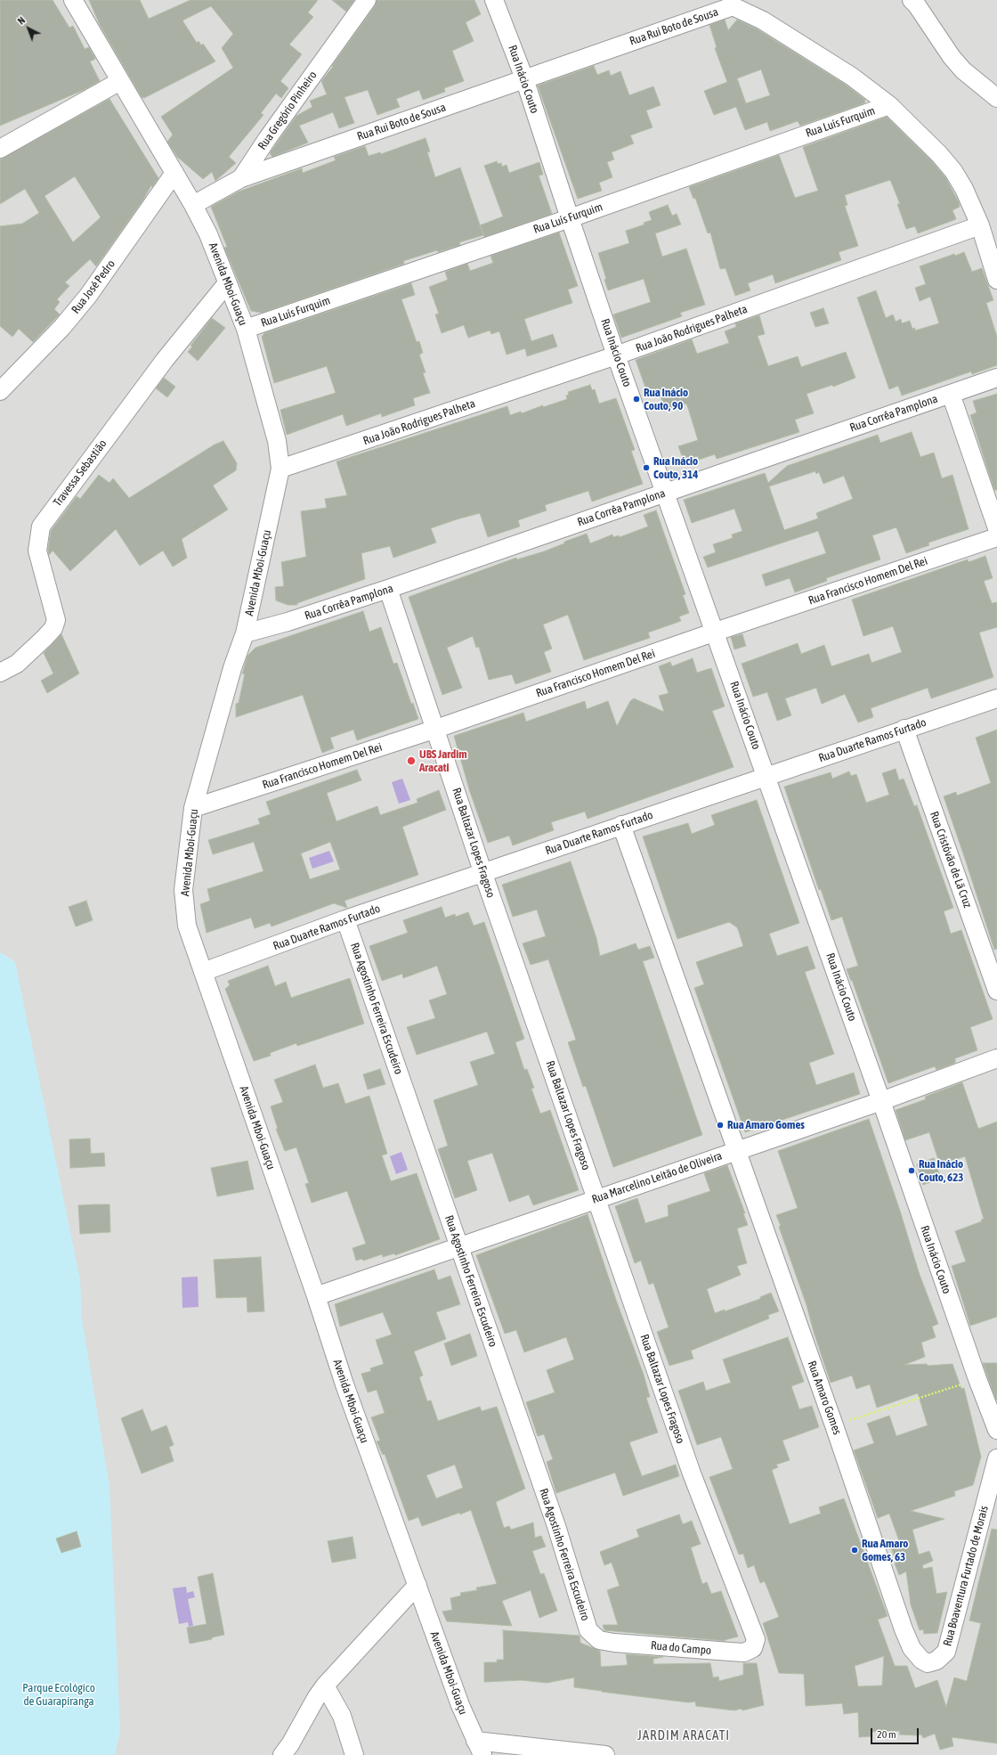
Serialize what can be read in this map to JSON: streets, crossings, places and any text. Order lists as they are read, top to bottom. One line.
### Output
{"streets":{"street":["Rua Rui Boto de Sousa","Rua Inácio Couto","Rua Gregório Pinheiro","Rua Luís Furquim","Avenida Mboi-Guaçu","Rua José Pedro","Rua João Rodrigues Palheta","Rua Corrêa Pamplona","Travessa Sebastião","Rua Francisco Homem Del Rei","Rua Duarte Ramos Furtado","Rua Baltazar Lopes Fragoso","Rua Cristóvão de Lã Cruz","Rua Agostinho Ferreira Escudeiro","Rua Marcelino Leitão de Oliveira","Rua Amaro Gomes","Rua Boaventura Furtado de Morais","Rua do Campo"]},"crossings":[["Rua Rui Boto de Sousa","Rua Inácio Couto"],["Rua Rui Boto de Sousa","Rua Gregório Pinheiro"],["Rua Rui Boto de Sousa","Rua Luís Furquim"],["Rua Rui Boto de Sousa","Rua João Rodrigues Palheta"],["Rua Inácio Couto","Rua Luís Furquim"],["Rua Inácio Couto","Rua João Rodrigues Palheta"],["Rua Inácio Couto","Rua Corrêa Pamplona"],["Rua Inácio Couto","Rua Francisco Homem Del Rei"],["Rua Inácio Couto","Rua Duarte Ramos Furtado"],["Rua Inácio Couto","Rua Marcelino Leitão de Oliveira"],["Rua Gregório Pinheiro","Avenida Mboi-Guaçu"],["Rua Luís Furquim","Avenida Mboi-Guaçu"],["Avenida Mboi-Guaçu","Rua José Pedro"],["Avenida Mboi-Guaçu","Rua João Rodrigues Palheta"],["Avenida Mboi-Guaçu","Rua Corrêa Pamplona"],["Avenida Mboi-Guaçu","Travessa Sebastião"],["Avenida Mboi-Guaçu","Rua Francisco Homem Del Rei"],["Avenida Mboi-Guaçu","Rua Duarte Ramos Furtado"],["Avenida Mboi-Guaçu","Rua Marcelino Leitão de Oliveira"],["Rua Corrêa Pamplona","Rua Baltazar Lopes Fragoso"],["Rua Francisco Homem Del Rei","Rua Baltazar Lopes Fragoso"],["Rua Duarte Ramos Furtado","Rua Baltazar Lopes Fragoso"],["Rua Duarte Ramos Furtado","Rua Cristóvão de Lã Cruz"],["Rua Duarte Ramos Furtado","Rua Agostinho Ferreira Escudeiro"],["Rua Duarte Ramos Furtado","Rua Amaro Gomes"],["Rua Baltazar Lopes Fragoso","Rua Marcelino Leitão de Oliveira"],["Rua Baltazar Lopes Fragoso","Rua do Campo"],["Rua Agostinho Ferreira Escudeiro","Rua Marcelino Leitão de Oliveira"],["Rua Agostinho Ferreira Escudeiro","Rua do Campo"],["Rua Marcelino Leitão de Oliveira","Rua Amaro Gomes"],["Rua Amaro Gomes","Rua Boaventura Furtado de Morais"]],"districts":["JARDIM ARACATI"],"parks":["Parque Ecológico de Guarapiranga"],"places":["Rua Inácio Couto, 90","Rua Inácio Couto, 314","UBS Jardim Aracati","Rua Amaro Gomes","Rua Inácio Couto, 623","Rua Amaro Gomes, 63"],"scale_bar":"20 m","north":"top left"}
